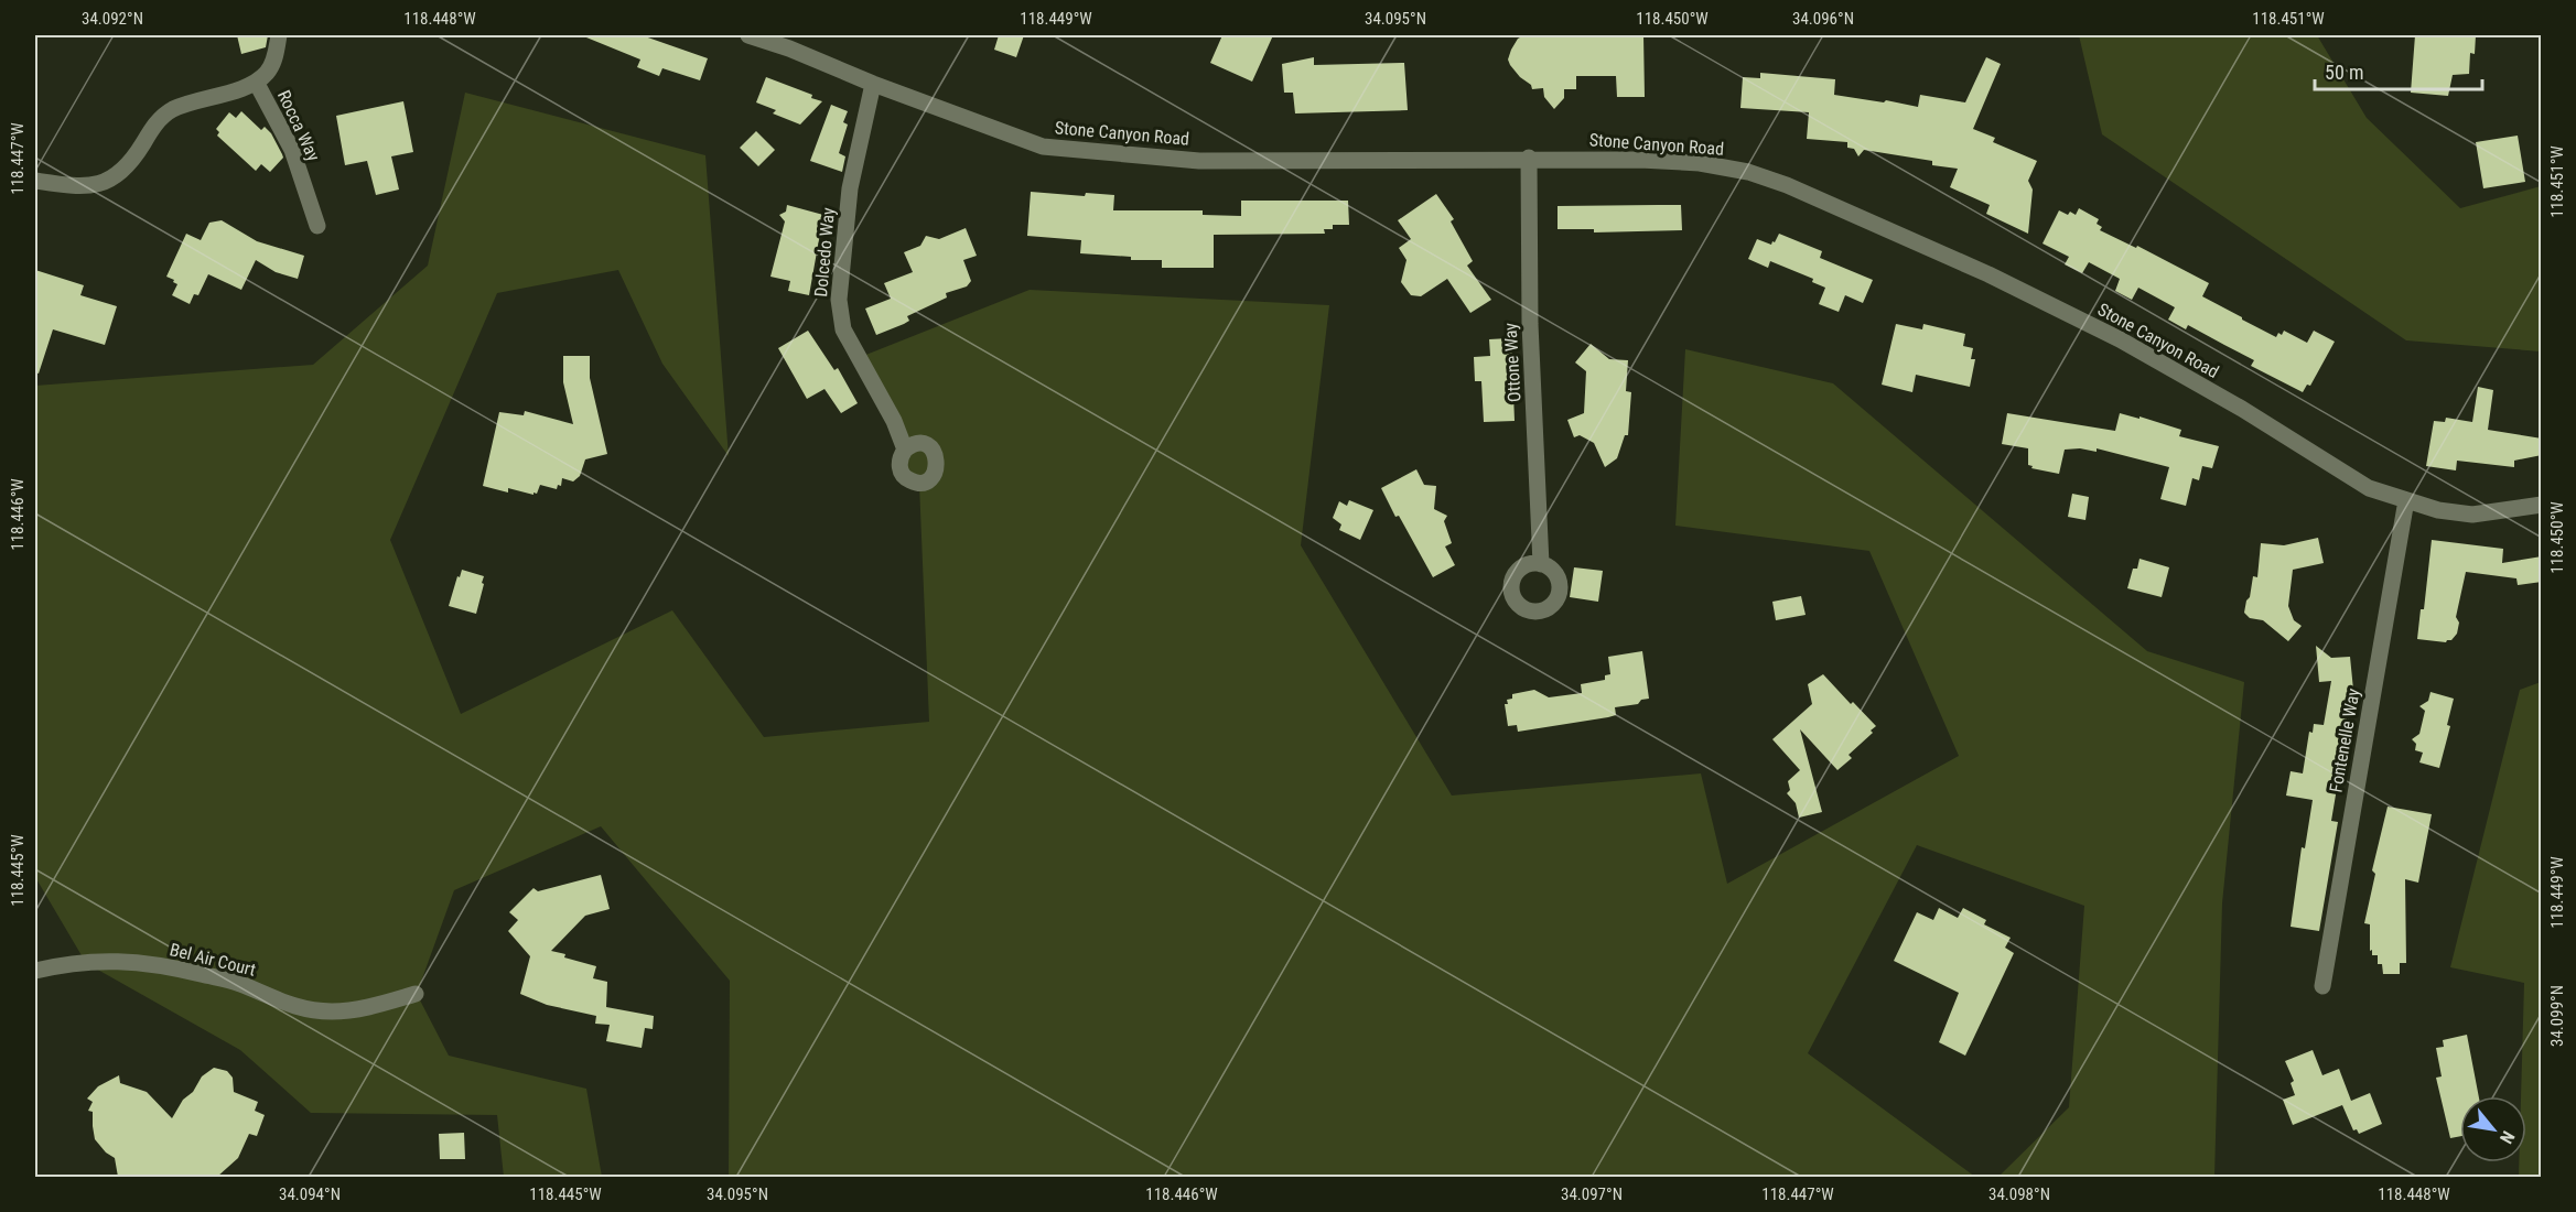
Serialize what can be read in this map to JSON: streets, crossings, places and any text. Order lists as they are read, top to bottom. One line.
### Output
{"streets":{"street":["Rocca Way","Stone Canyon Road","Dolcedo Way","Ottone Way","Fontenelle Way","Bel Air Court"]},"crossings":[["Stone Canyon Road","Dolcedo Way"],["Stone Canyon Road","Ottone Way"],["Stone Canyon Road","Fontenelle Way"]],"scale_bar":"50 m","north":"bottom right","coordinates":["34.092°N","118.448°W","118.449°W","34.095°N","118.450°W","34.096°N","118.451°W","118.447°W","118.446°W","118.445°W","34.099°N","34.094°N","34.097°N","34.098°N"]}
